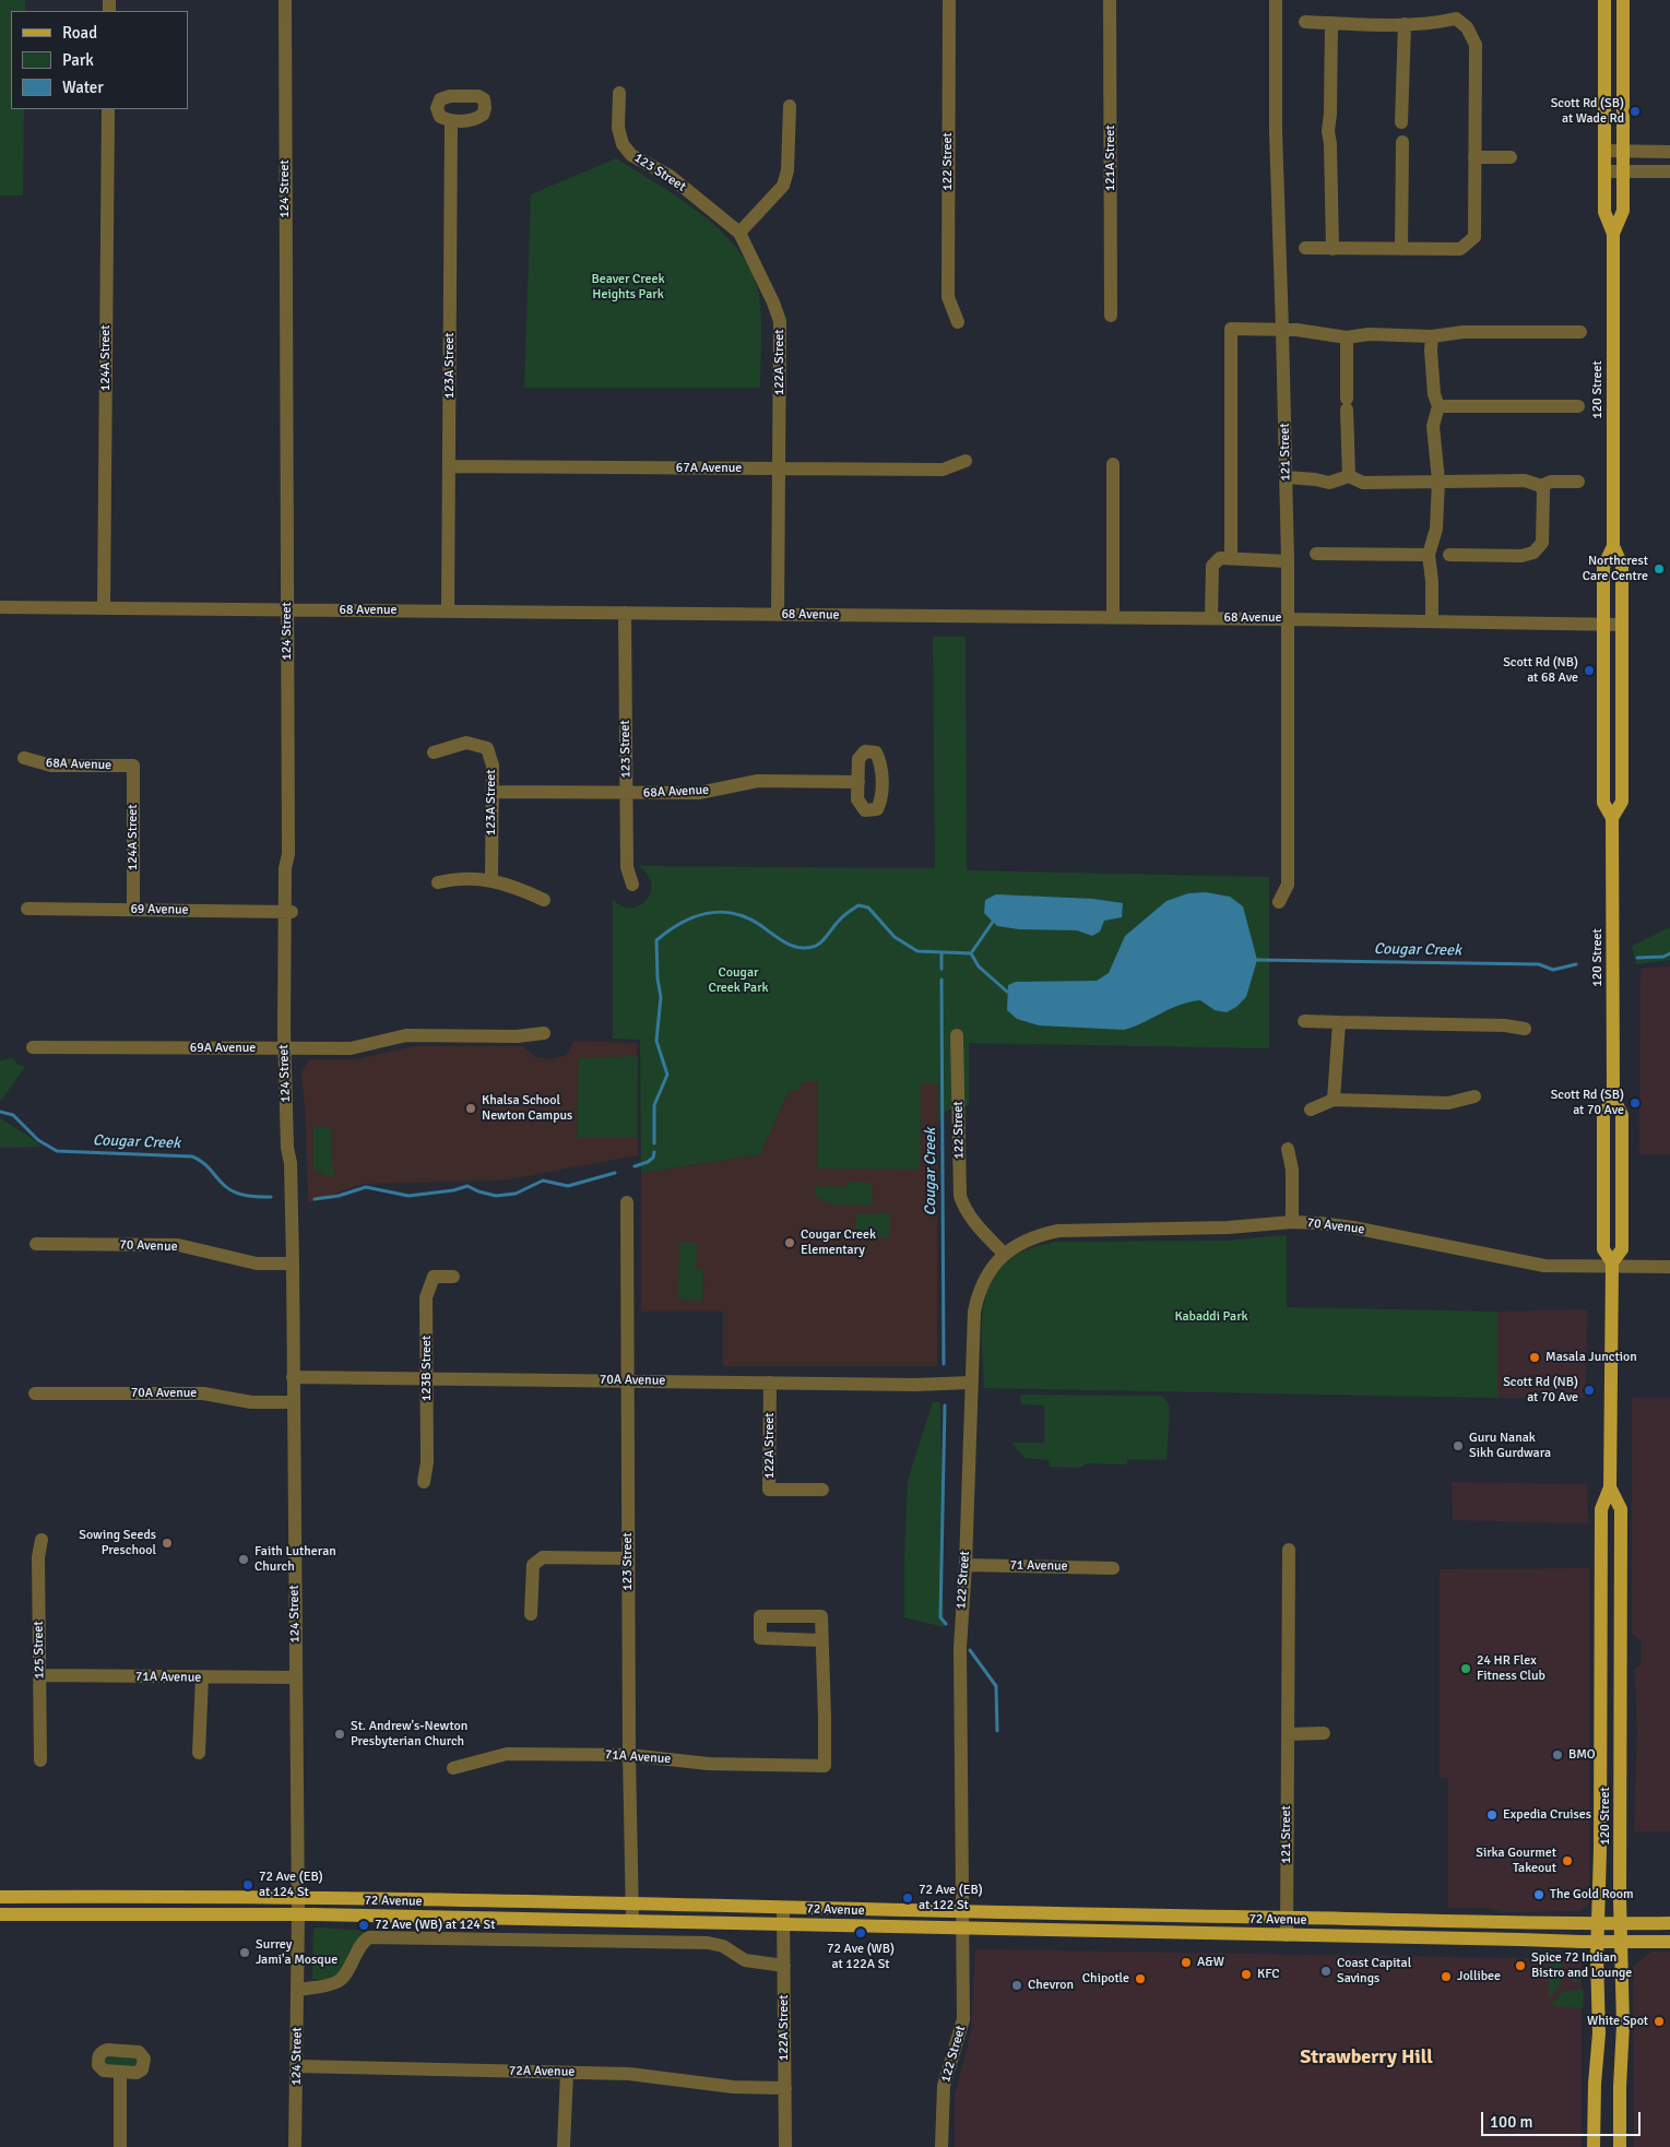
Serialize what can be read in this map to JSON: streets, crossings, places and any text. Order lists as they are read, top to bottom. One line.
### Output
{"streets":{"main road":["120 Street","72 Avenue"],"street":["121A Street","122 Street","123 Street","124 Street","124A Street","122A Street","123A Street","121 Street","67A Avenue","68 Avenue","68A Avenue","69 Avenue","69A Avenue","70 Avenue","123B Street","70A Avenue","71 Avenue","125 Street","71A Avenue","72A Avenue"]},"crossings":[["122 Street","70 Avenue"],["122 Street","70A Avenue"],["122 Street","71 Avenue"],["122 Street","72 Avenue"],["123 Street","122A Street"],["123 Street","68 Avenue"],["123 Street","68A Avenue"],["123 Street","70A Avenue"],["123 Street","71A Avenue"],["123 Street","72 Avenue"],["124 Street","68 Avenue"],["124 Street","69 Avenue"],["124 Street","69A Avenue"],["124 Street","70 Avenue"],["124 Street","70A Avenue"],["124 Street","71A Avenue"],["124 Street","72 Avenue"],["124 Street","72A Avenue"],["124A Street","68 Avenue"],["124A Street","68A Avenue"],["124A Street","69 Avenue"],["122A Street","67A Avenue"],["122A Street","68 Avenue"],["122A Street","70A Avenue"],["122A Street","72 Avenue"],["122A Street","72A Avenue"],["123A Street","67A Avenue"],["123A Street","68 Avenue"],["123A Street","68A Avenue"],["120 Street","68 Avenue"],["120 Street","70 Avenue"],["120 Street","72 Avenue"],["121 Street","68 Avenue"],["121 Street","72 Avenue"],["123B Street","70A Avenue"],["125 Street","71A Avenue"]],"districts":["Strawberry Hill"],"water":["Cougar Creek"],"parks":["Beaver Creek Heights Park","Cougar Creek Park","Kabaddi Park"],"places":["Scott Rd (SB) at Wade Rd","Northcrest Care Centre","Scott Rd (NB) at 68 Ave","Scott Rd (SB) at 70 Ave","Khalsa School Newton Campus","Cougar Creek Elementary","Masala Junction","Scott Rd (NB) at 70 Ave","Guru Nanak Sikh Gurdwara","Sowing Seeds Preschool","Faith Lutheran Church","24 HR Flex Fitness Club","St. Andrew's-Newton Presbyterian Church","BMO","Expedia Cruises","Sirka Gourmet Takeout","72 Ave (EB) at 124 St","The Gold Room","72 Ave (EB) at 122 St","72 Ave (WB) at 124 St","72 Ave (WB) at 122A St","Surrey Jami'a Mosque","A&W","Spice 72 Indian Bistro and Lounge","Coast Capital Savings","KFC","Jollibee","Chipotle","Chevron","White Spot"],"legend":["Road","Park","Water"],"scale_bar":"100 m"}
